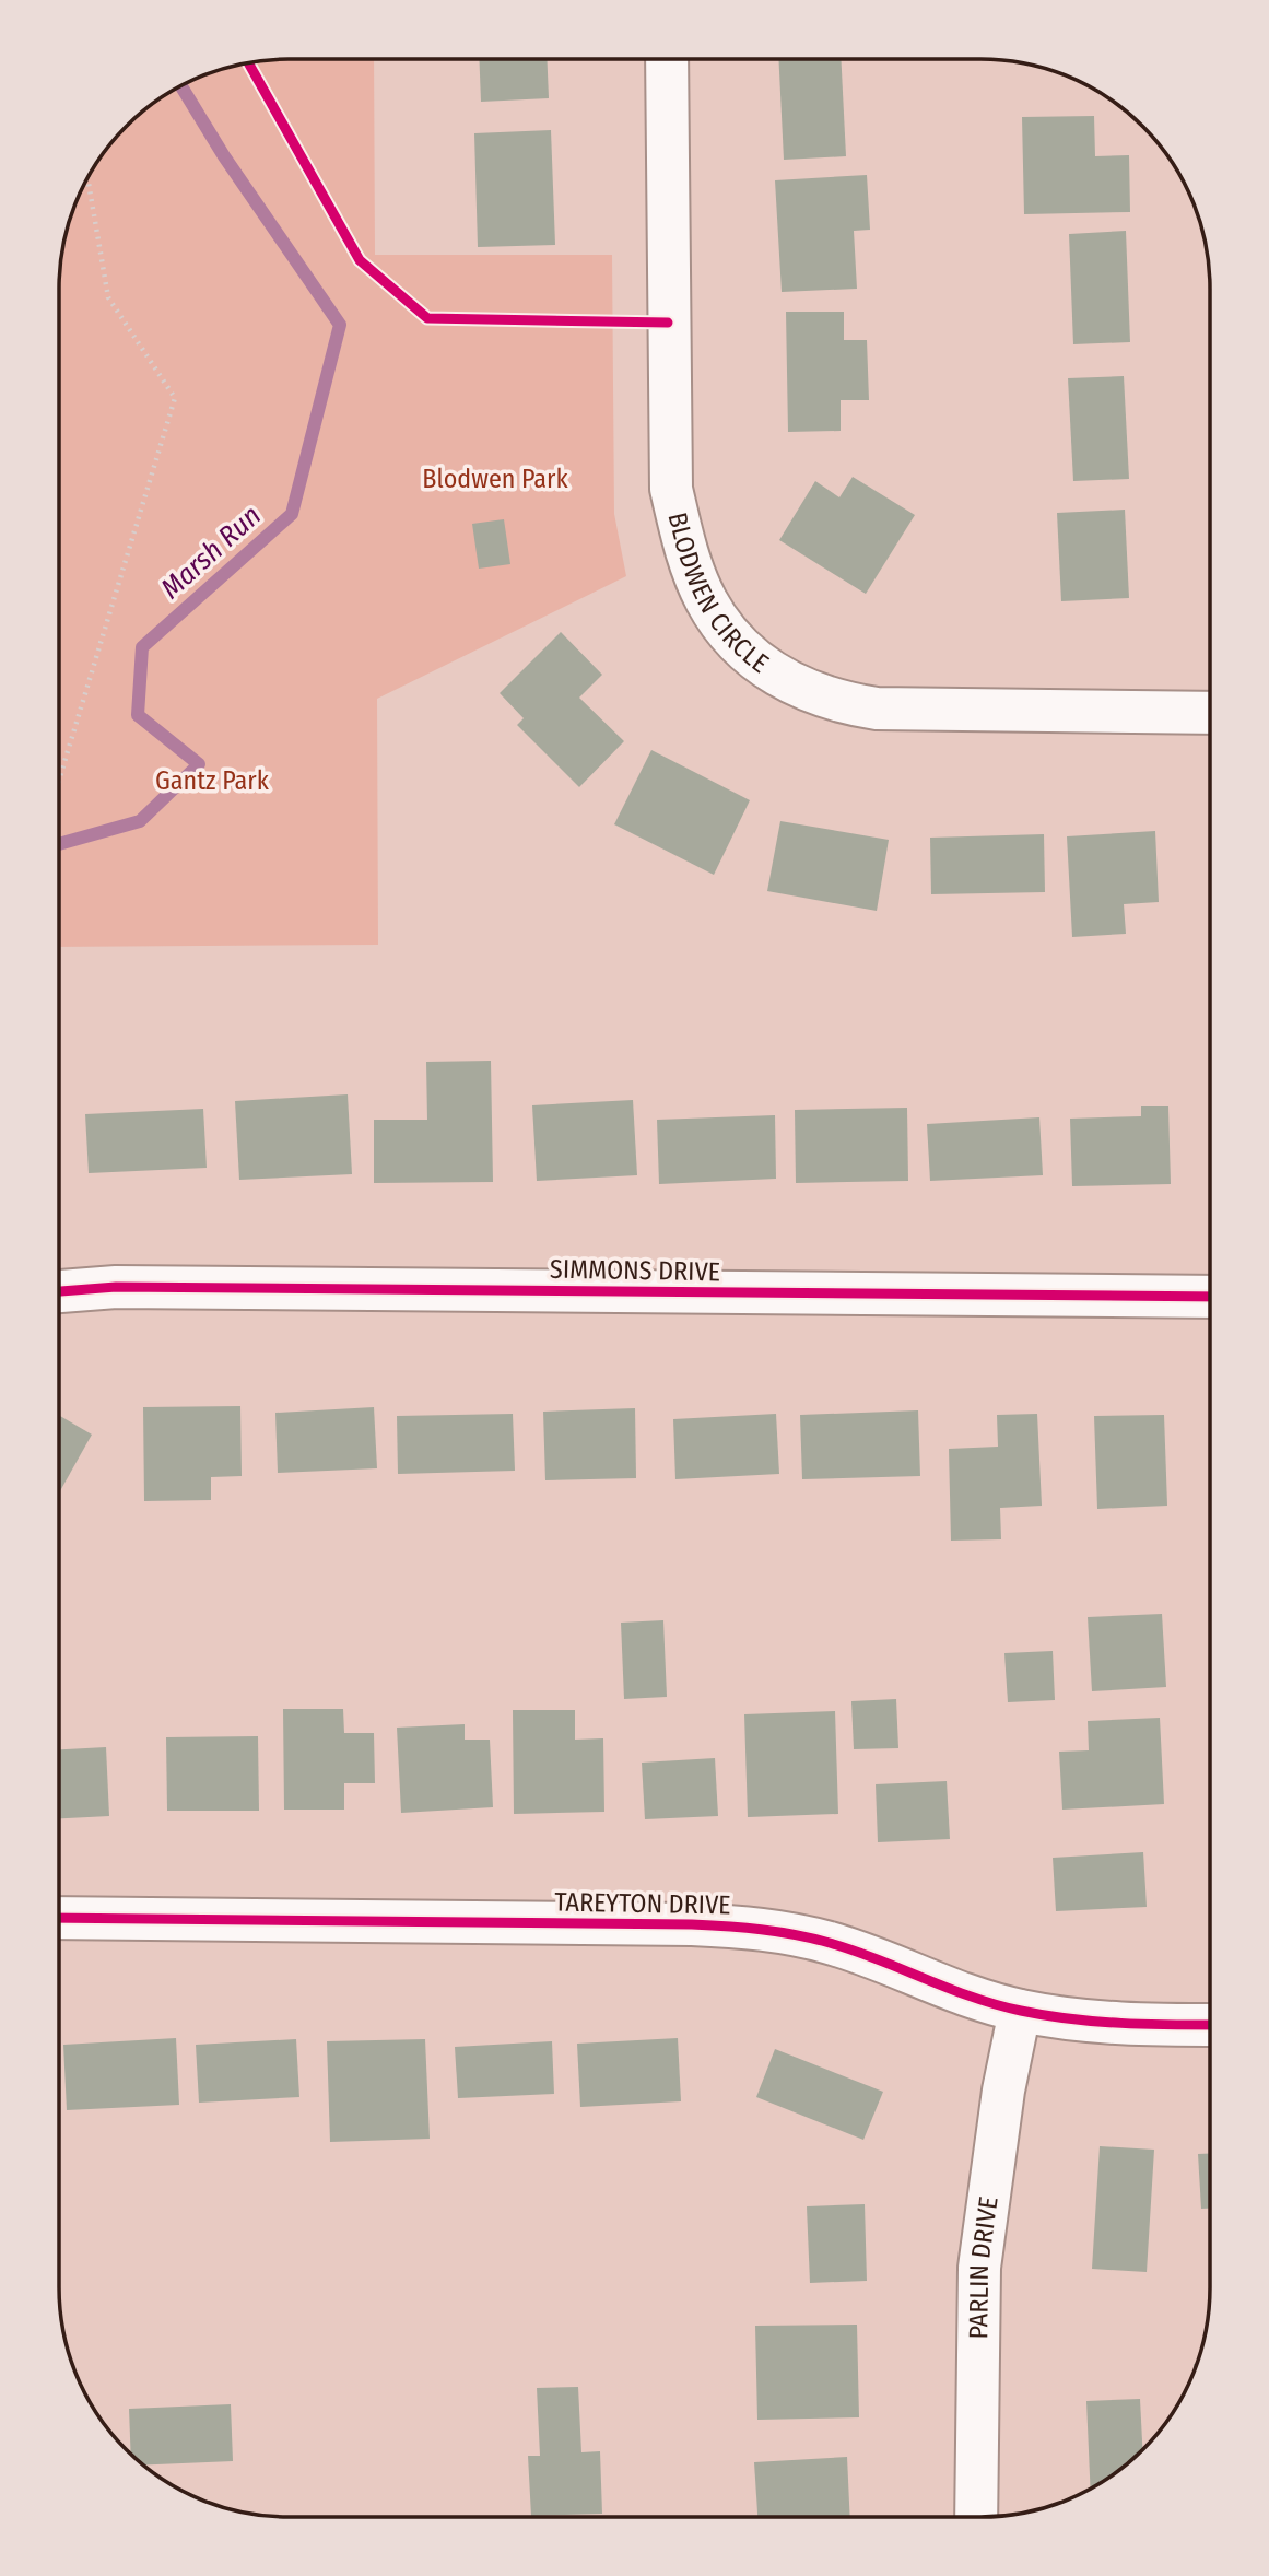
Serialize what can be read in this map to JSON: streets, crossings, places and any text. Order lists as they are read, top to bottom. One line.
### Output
{"streets":{"street":["BLODWEN CIRCLE","SIMMONS DRIVE","TAREYTON DRIVE","PARLIN DRIVE"]},"crossings":[["TAREYTON DRIVE","PARLIN DRIVE"]],"water":["Marsh Run"],"parks":["Blodwen Park","Gantz Park"]}
